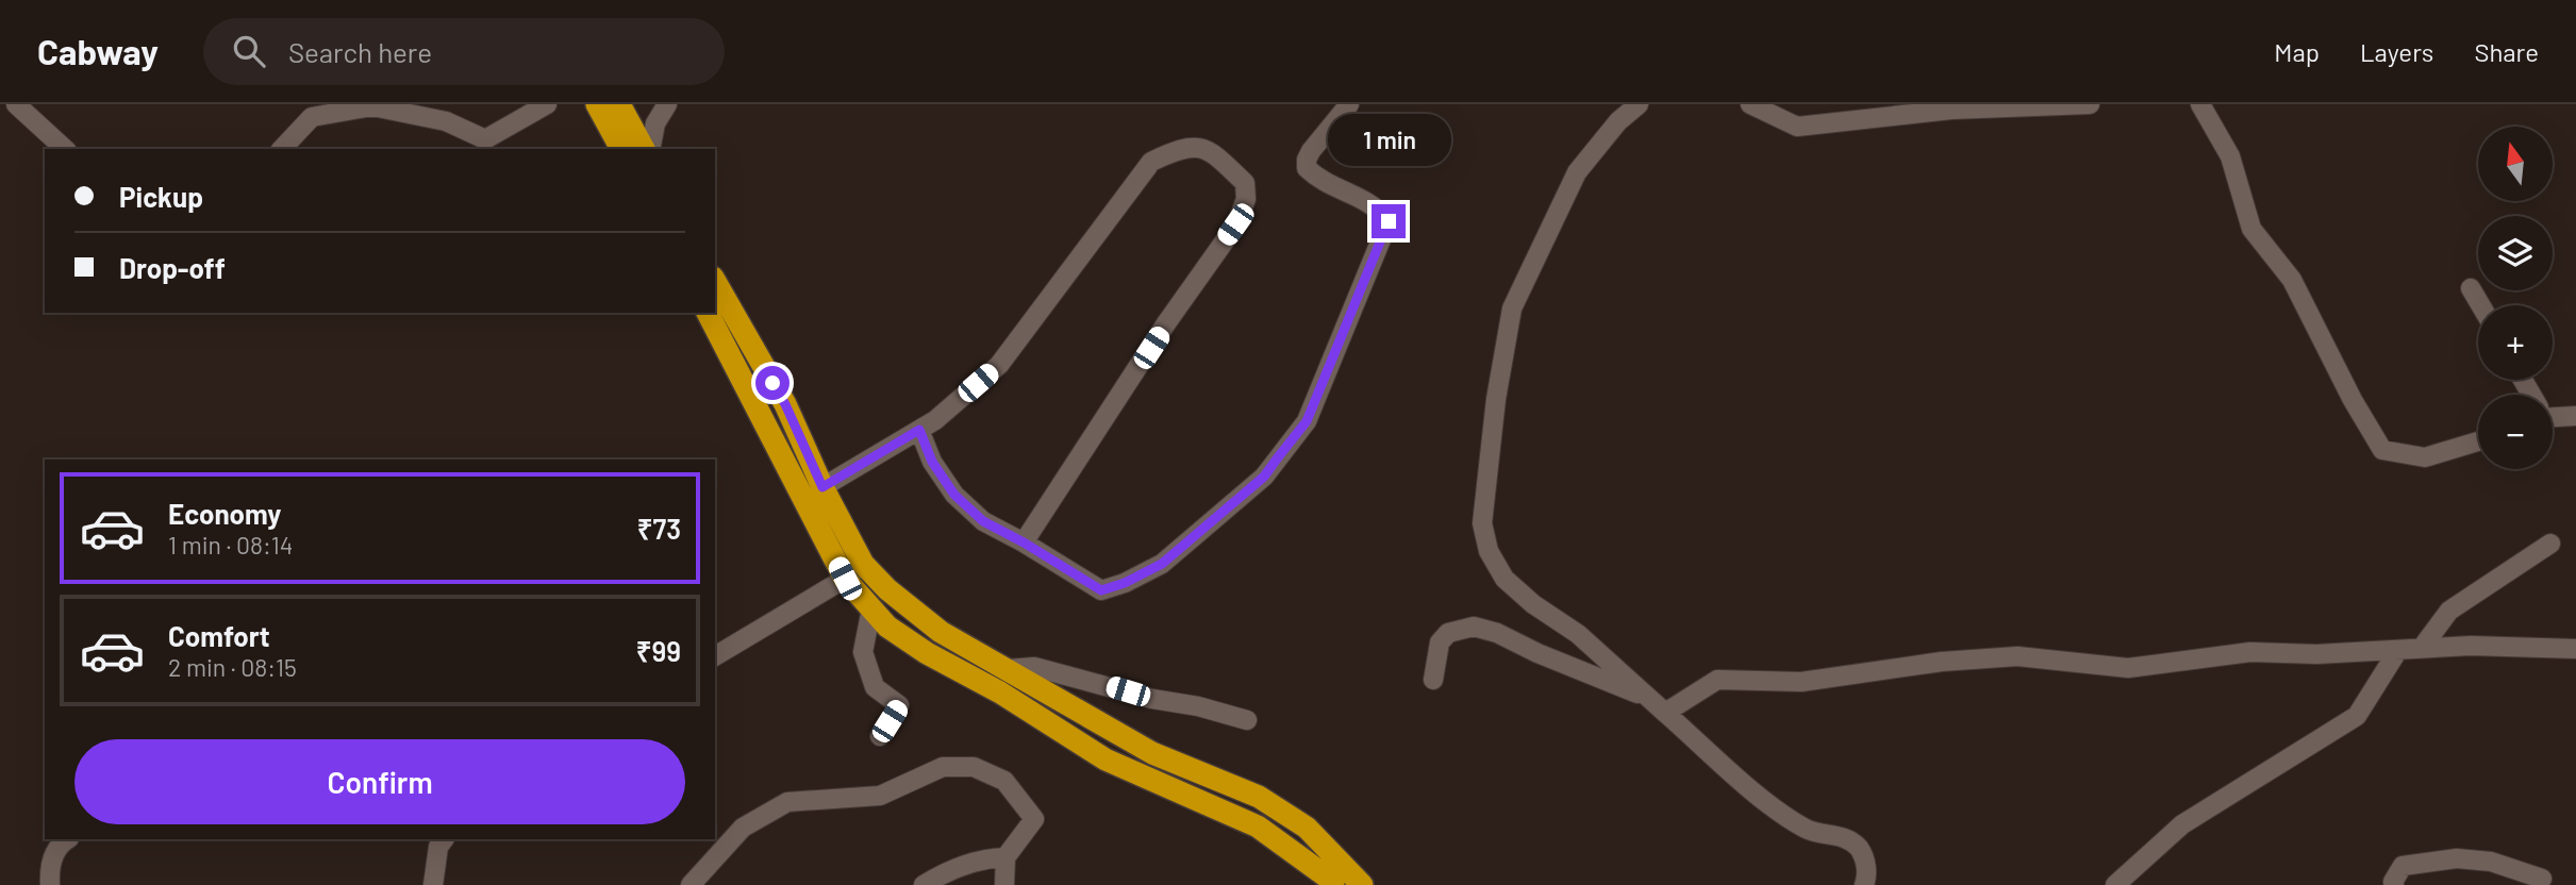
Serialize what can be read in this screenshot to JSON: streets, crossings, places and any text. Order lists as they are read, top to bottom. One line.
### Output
{"north":"top","page":{"header":"Cabway","search":"Search here","nav":["Map","Layers","Share"],"bubble":"1 min","map_buttons":["+","−"],"banner":["Pickup","Drop-off"],"list":[{"name":"Economy","note":"1 min · 08:14","value":"₹73"},{"name":"Comfort","note":"2 min · 08:15","value":"₹99"}],"buttons":"Confirm"}}
